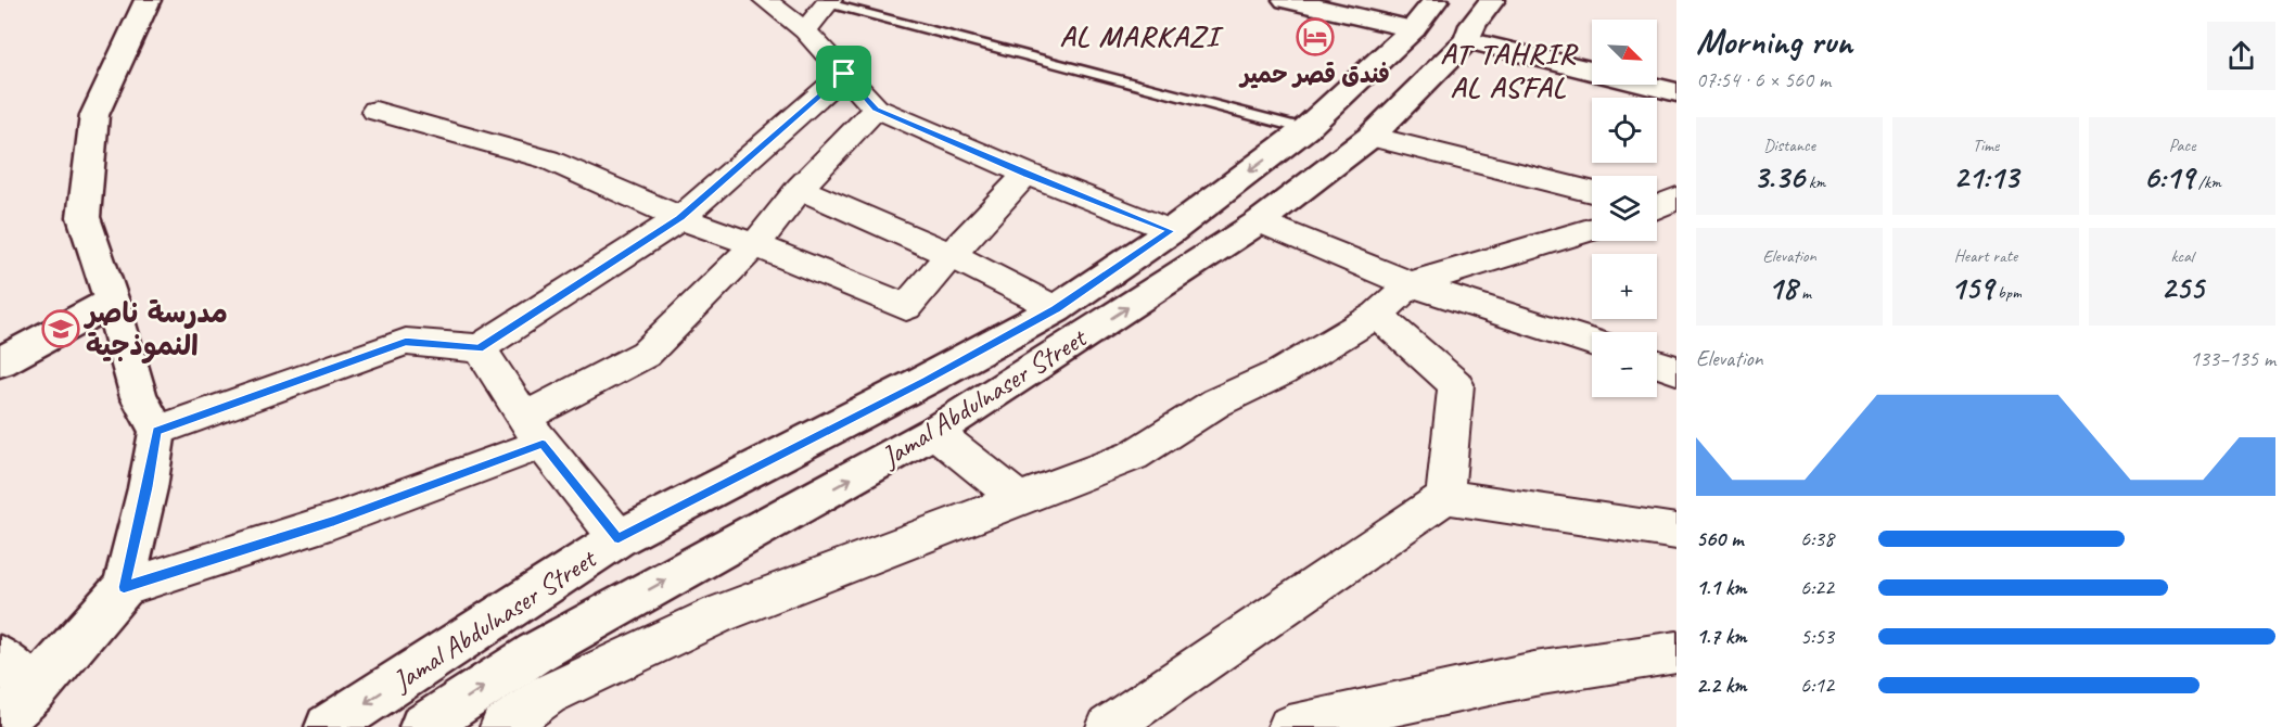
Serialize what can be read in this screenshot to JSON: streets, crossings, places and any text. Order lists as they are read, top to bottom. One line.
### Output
{"streets":{"main road":["Jamal Abdulnaser Street"]},"districts":["AL MARKAZI","AT TAHRIR AL ASFAL"],"places":{"hotel":["فندق قصر حمير"],"school or university":["مدرسة ناصر النموذجية"]},"north":"bottom right","page":{"heading":["Morning run","07:54 · 6 × 560 m"],"map_buttons":["+","−"],"stats":[["Distance","3.36 km"],["Time","21:13"],["Pace","6:19 /km"],["Elevation","18 m"],["Heart rate","159 bpm"],["kcal","255"]],"chart":["Elevation","133–135 m"],"list":[{"name":"560 m","note":"6:38"},{"name":"1.1 km","note":"6:22"},{"name":"1.7 km","note":"5:53"},{"name":"2.2 km","note":"6:12"}]}}
